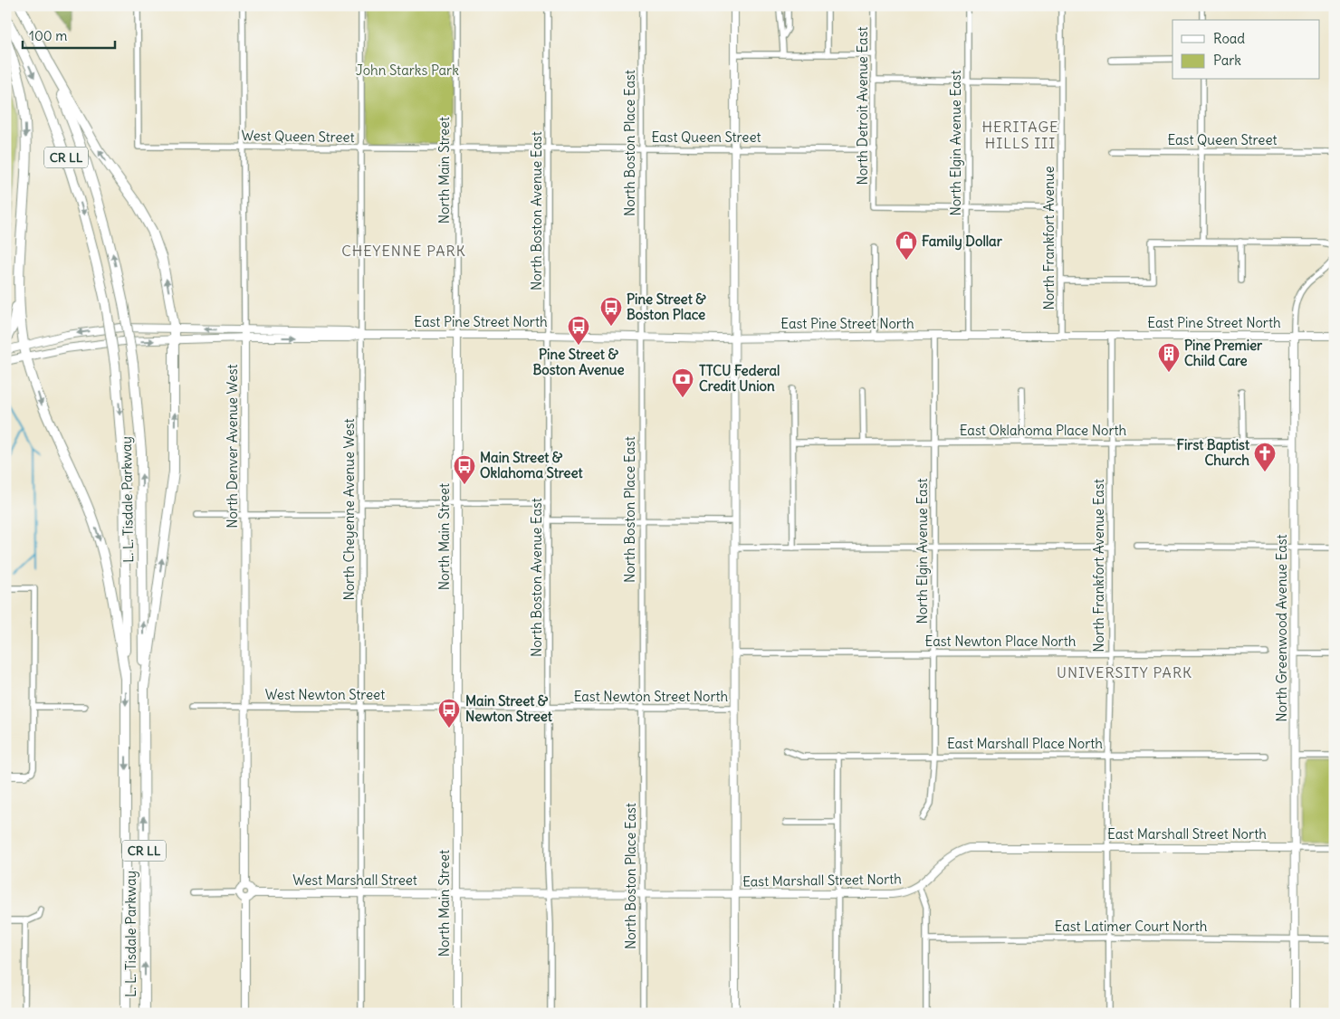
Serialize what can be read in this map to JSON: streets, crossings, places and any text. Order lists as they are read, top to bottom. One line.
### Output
{"streets":{"highway":["CR LL","L. L. Tisdale Parkway"],"street":["North Detroit Avenue East","West Queen Street","East Queen Street","North Boston Place East","North Elgin Avenue East","North Main Street","North Boston Avenue East","North Frankfort Avenue","East Pine Street North","East Oklahoma Place North","North Denver Avenue West","North Cheyenne Avenue West","North Frankfort Avenue East","North Greenwood Avenue East","East Newton Place North","West Newton Street","East Newton Street North","East Marshall Place North","East Marshall Street North","West Marshall Street","East Latimer Court North"]},"crossings":[["North Detroit Avenue East","East Queen Street"],["North Detroit Avenue East","North Elgin Avenue East"],["West Queen Street","East Queen Street"],["West Queen Street","North Main Street"],["West Queen Street","North Denver Avenue West"],["West Queen Street","North Cheyenne Avenue West"],["East Queen Street","North Boston Place East"],["East Queen Street","North Main Street"],["East Queen Street","North Boston Avenue East"],["North Boston Place East","East Pine Street North"],["North Boston Place East","East Newton Street North"],["North Boston Place East","East Marshall Street North"],["North Elgin Avenue East","East Pine Street North"],["North Elgin Avenue East","East Oklahoma Place North"],["North Elgin Avenue East","East Newton Place North"],["North Elgin Avenue East","East Marshall Place North"],["North Main Street","East Pine Street North"],["North Main Street","West Newton Street"],["North Main Street","East Newton Street North"],["North Main Street","East Marshall Street North"],["North Main Street","West Marshall Street"],["North Boston Avenue East","East Pine Street North"],["North Boston Avenue East","East Newton Street North"],["North Boston Avenue East","East Marshall Street North"],["North Frankfort Avenue","East Pine Street North"],["East Pine Street North","North Denver Avenue West"],["East Pine Street North","North Cheyenne Avenue West"],["East Pine Street North","North Frankfort Avenue East"],["East Pine Street North","North Greenwood Avenue East"],["East Oklahoma Place North","North Frankfort Avenue East"],["East Oklahoma Place North","North Greenwood Avenue East"],["North Denver Avenue West","West Newton Street"],["North Denver Avenue West","West Marshall Street"],["North Cheyenne Avenue West","West Newton Street"],["North Cheyenne Avenue West","West Marshall Street"],["North Frankfort Avenue East","East Newton Place North"],["North Frankfort Avenue East","East Marshall Place North"],["North Frankfort Avenue East","East Marshall Street North"],["North Frankfort Avenue East","East Latimer Court North"],["North Greenwood Avenue East","East Marshall Street North"],["North Greenwood Avenue East","East Latimer Court North"],["West Newton Street","East Newton Street North"],["East Marshall Street North","West Marshall Street"]],"districts":["HERITAGE HILLS III","CHEYENNE PARK","UNIVERSITY PARK"],"parks":["John Starks Park"],"places":{"shop":["Family Dollar"],"bus stop":["Pine Street & Boston Place","Pine Street & Boston Avenue","Main Street & Oklahoma Street","Main Street & Newton Street"],"building":["Pine Premier Child Care"],"bank":["TTCU Federal Credit Union"],"church":["First Baptist Church"]},"legend":["Road","Park"],"scale_bar":"100 m"}
